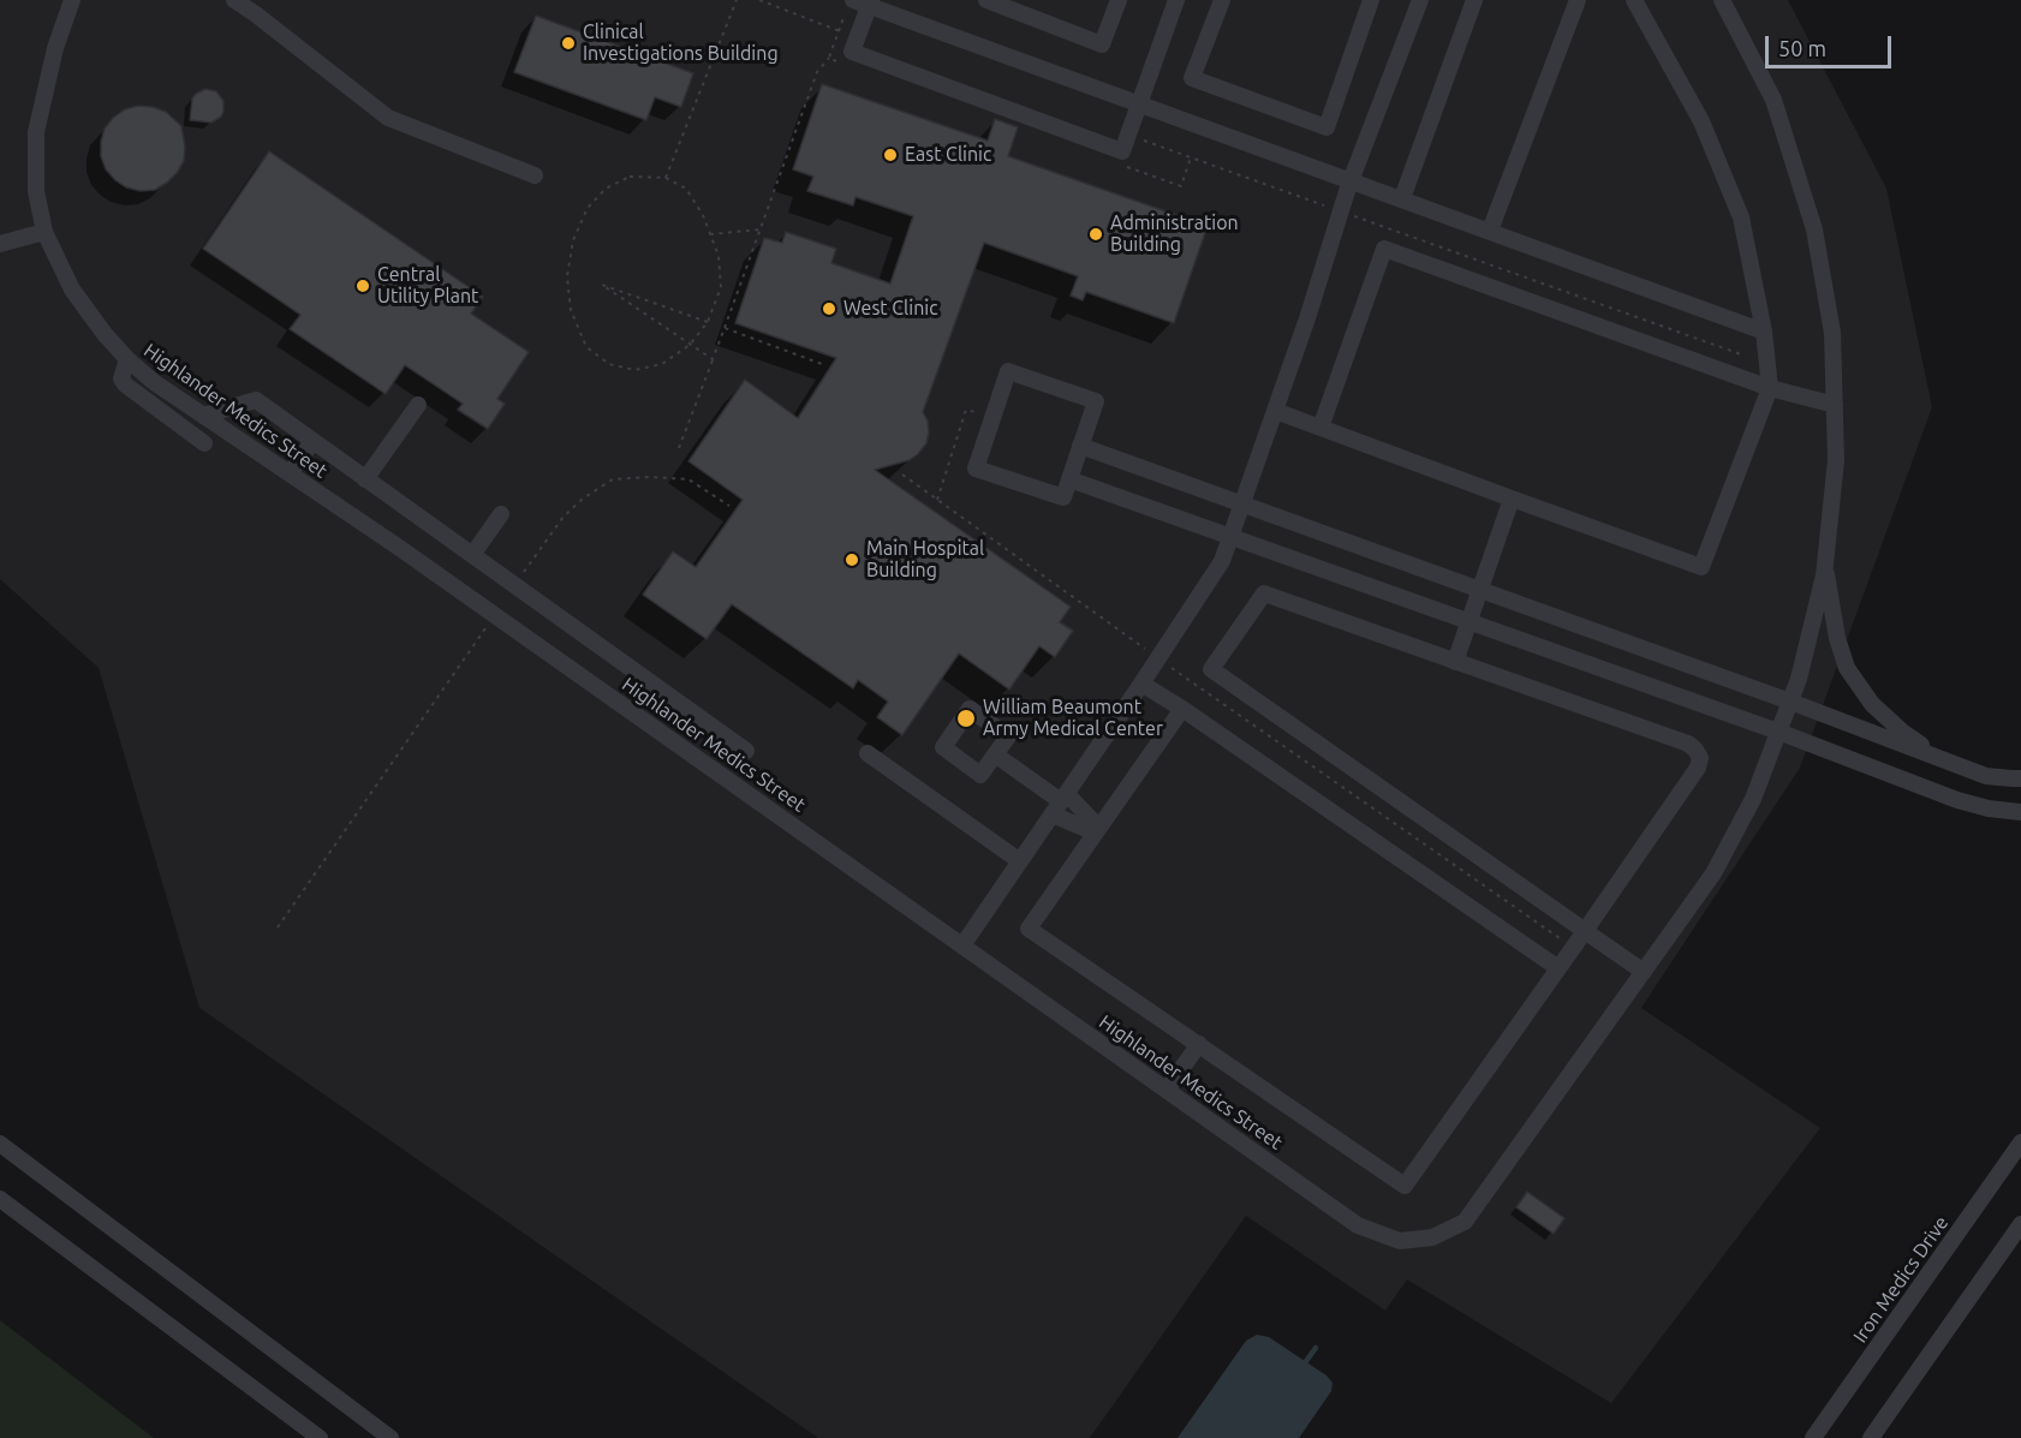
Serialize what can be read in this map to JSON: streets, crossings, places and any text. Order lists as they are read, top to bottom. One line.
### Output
{"streets":{"street":["Highlander Medics Street","Iron Medics Drive"]},"places":["Clinical Investigations Building","East Clinic","Administration Building","Central Utility Plant","West Clinic","Main Hospital Building","William Beaumont Army Medical Center"],"scale_bar":"50 m"}
